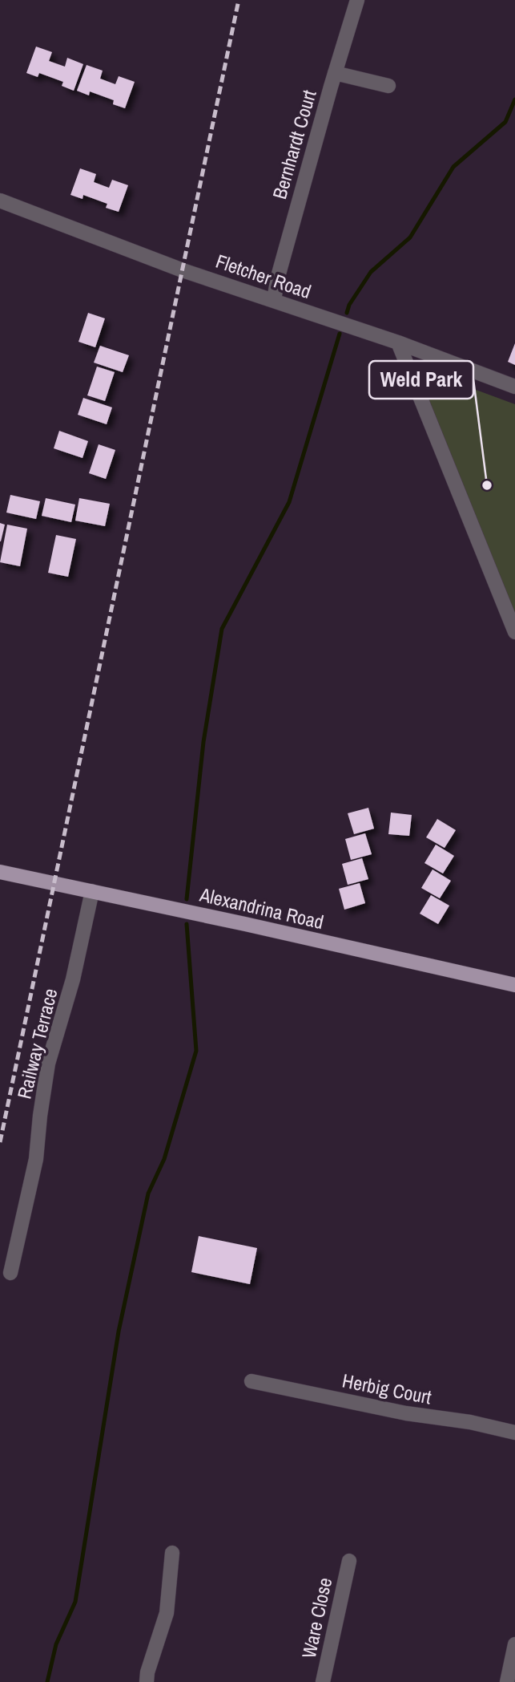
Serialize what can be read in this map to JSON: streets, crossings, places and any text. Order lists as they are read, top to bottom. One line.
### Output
{"streets":{"main road":["Alexandrina Road"],"street":["Bernhardt Court","Fletcher Road","Railway Terrace","Herbig Court","Ware Close"]},"crossings":[["Bernhardt Court","Fletcher Road"],["Alexandrina Road","Railway Terrace"]],"places":["Weld Park"]}
